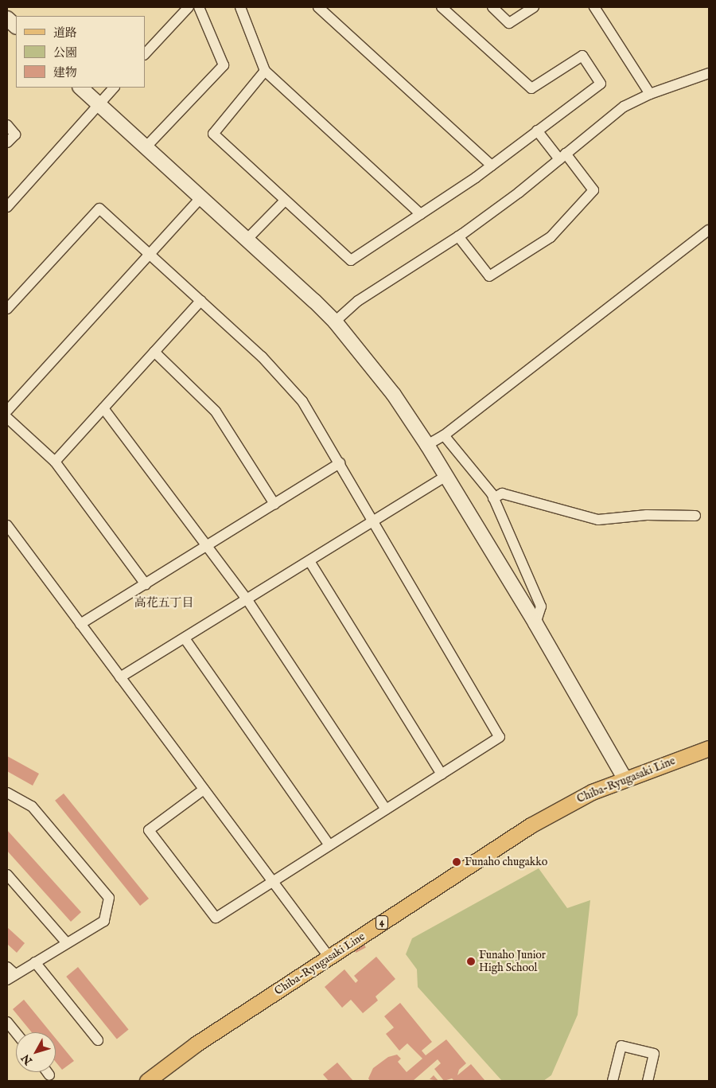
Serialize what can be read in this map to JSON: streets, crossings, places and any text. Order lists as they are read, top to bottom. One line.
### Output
{"streets":{"main road":["Chiba-Ryugasaki Line","4"]},"districts":["高花五丁目"],"places":["Funaho chugakko","Funaho Junior High School"],"legend":["道路","公園","建物"],"north":"bottom left"}
